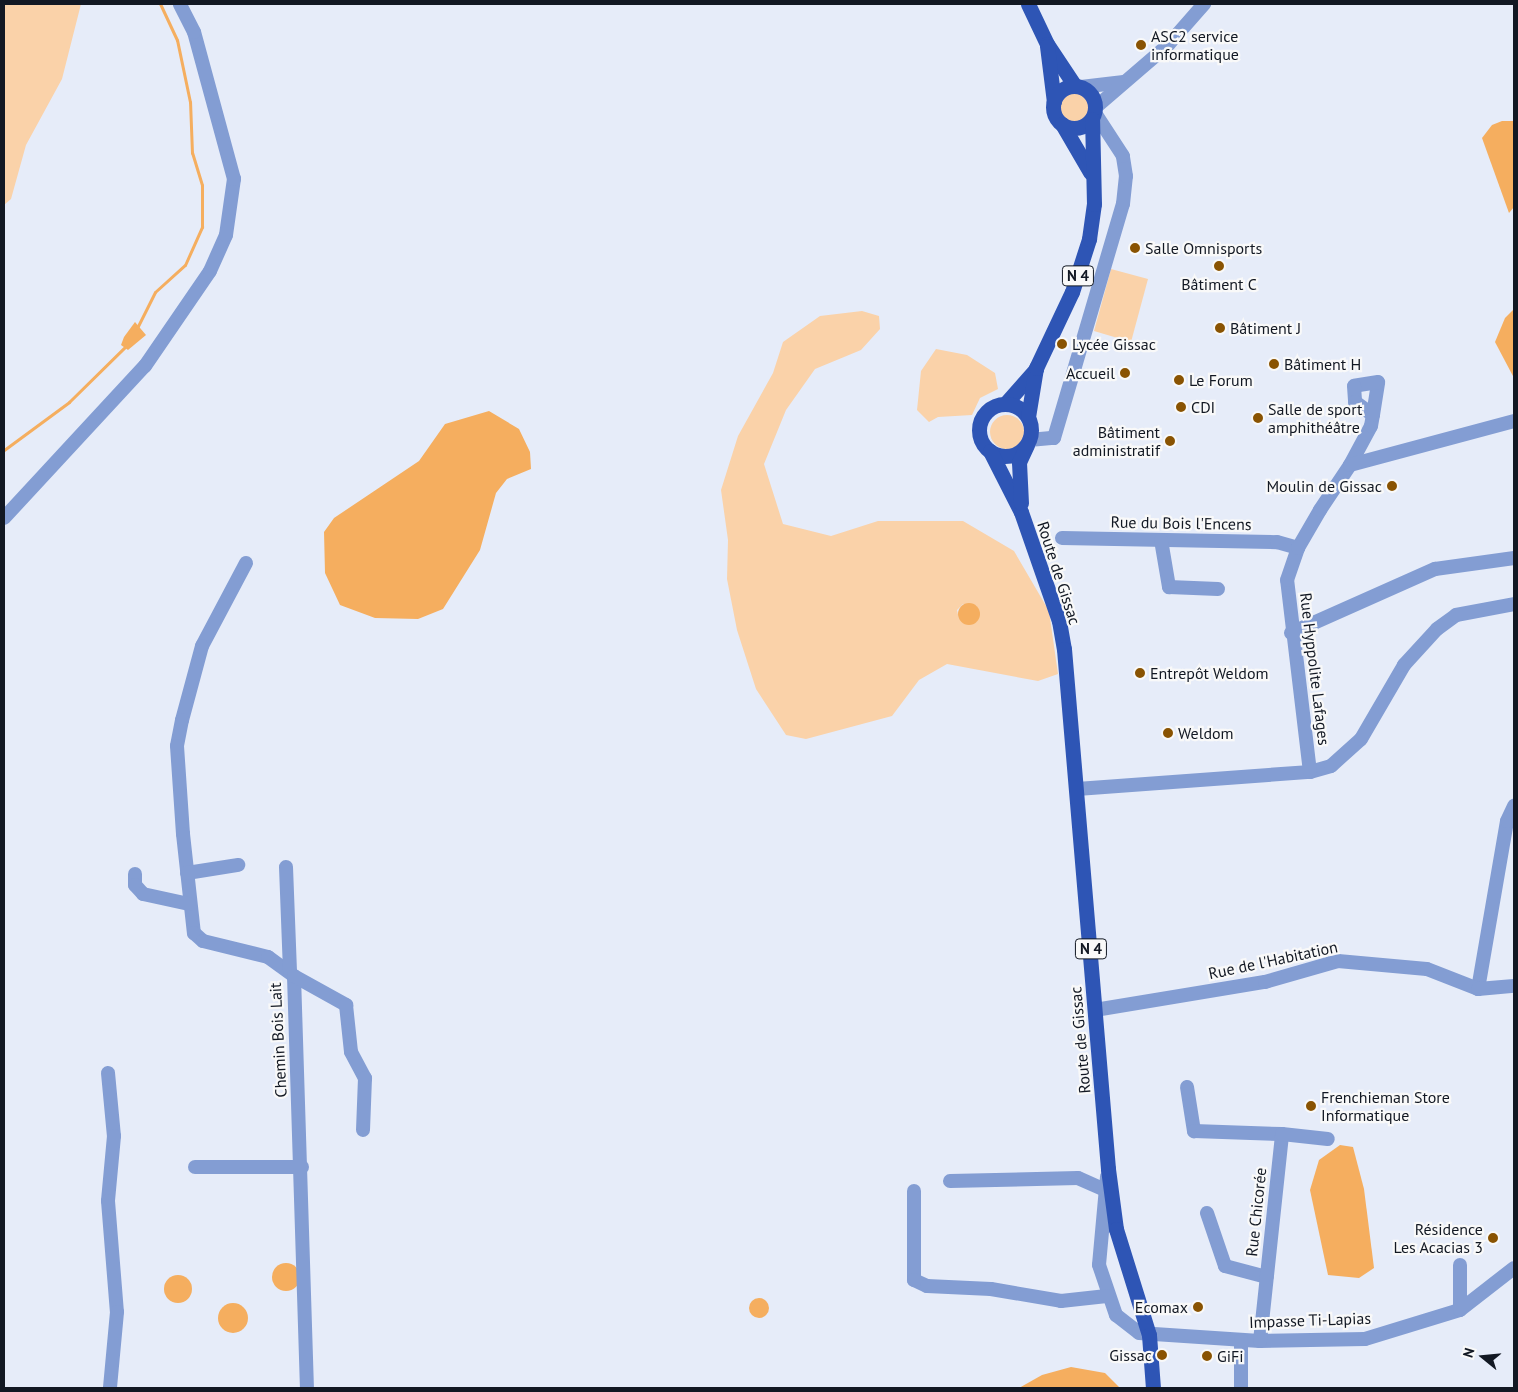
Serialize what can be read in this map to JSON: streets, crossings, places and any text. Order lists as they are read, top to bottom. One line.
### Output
{"streets":{"main road":["N 4","Route de Gissac"],"street":["Rue du Bois l'Encens","Rue Hyppolite Lafages","Rue de l'Habitation","Chemin Bois Lait","Rue Chicorée","Impasse Ti-Lapias"]},"crossings":[["N 4","Route de Gissac"],["Rue du Bois l'Encens","Rue Hyppolite Lafages"],["Route de Gissac","Rue de l'Habitation"],["Route de Gissac","Impasse Ti-Lapias"],["Rue Chicorée","Impasse Ti-Lapias"]],"places":["ASC2 service informatique","Salle Omnisports","Bâtiment C","Bâtiment J","Lycée Gissac","Bâtiment H","Accueil","Le Forum","CDI","Salle de sport amphithéâtre","Bâtiment administratif","Moulin de Gissac","Entrepôt Weldom","Weldom","Frenchieman Store Informatique","Résidence Les Acacias 3","Ecomax","Gissac","GiFi"],"north":"left"}
